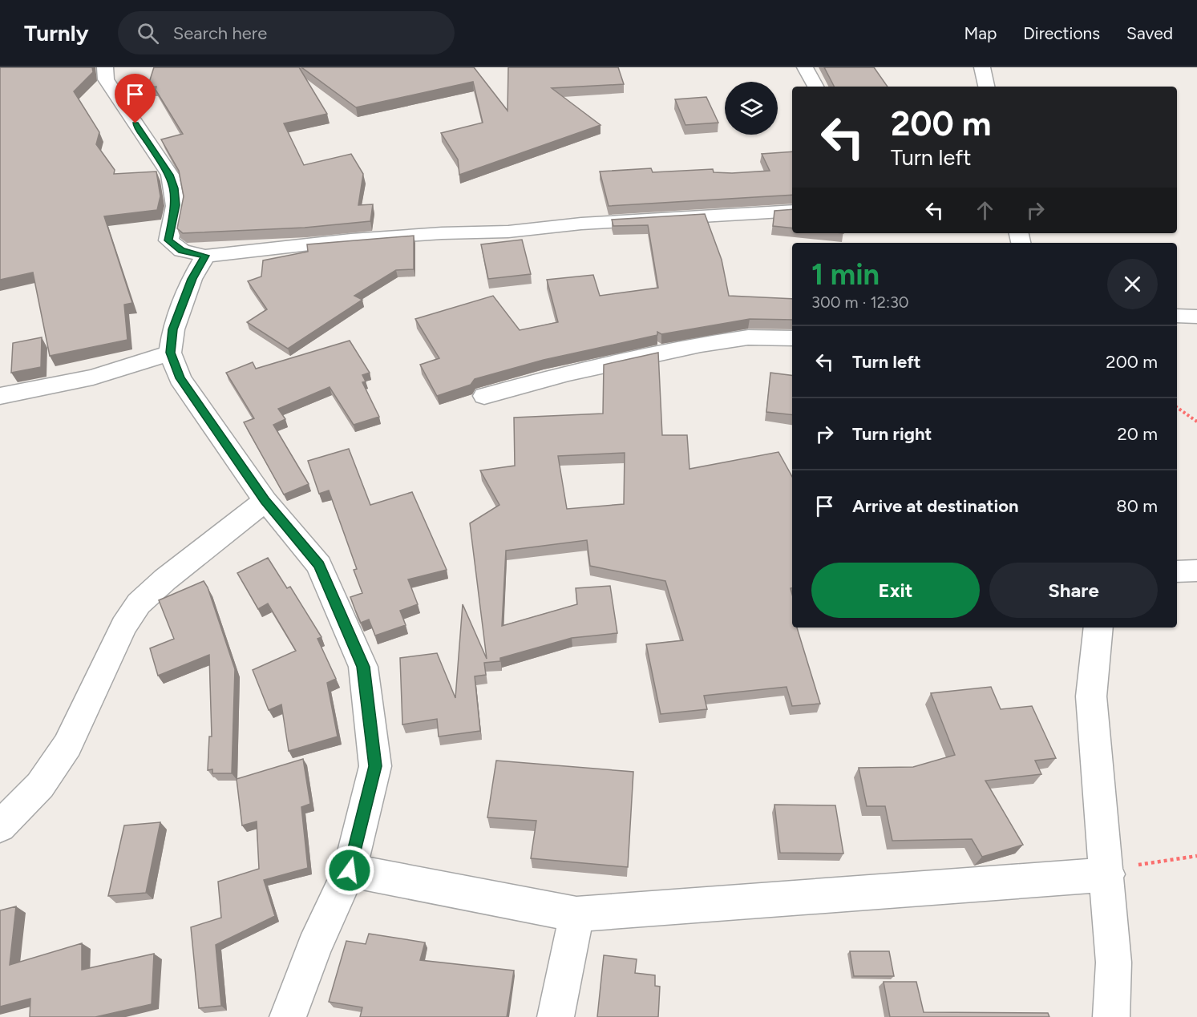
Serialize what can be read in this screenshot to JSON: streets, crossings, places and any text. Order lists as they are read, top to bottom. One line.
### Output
{"page":{"header":"Turnly","search":"Search here","nav":["Map","Directions","Saved"],"turn":["200 m","Turn left"],"heading":["1 min","300 m · 12:30"],"list":[{"name":"Turn left","value":"200 m"},{"name":"Turn right","value":"20 m"},{"name":"Arrive at destination","value":"80 m"}],"buttons":["Exit","Share"]}}
